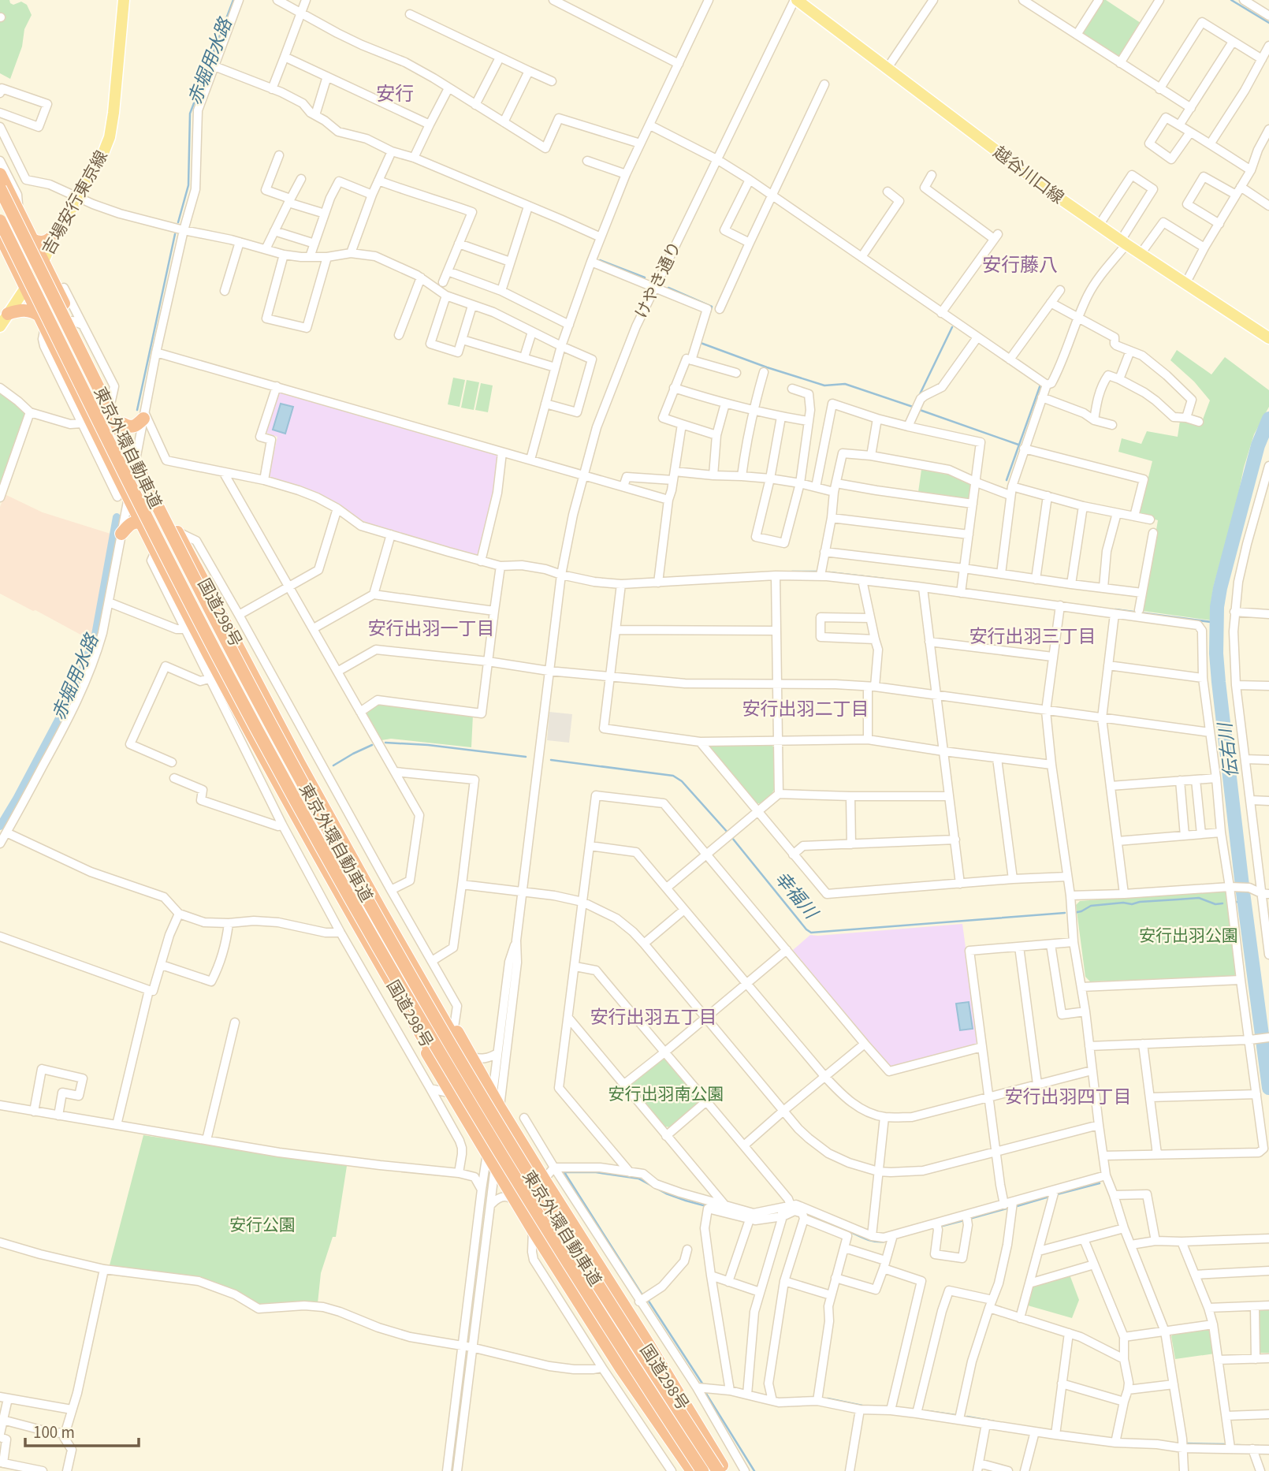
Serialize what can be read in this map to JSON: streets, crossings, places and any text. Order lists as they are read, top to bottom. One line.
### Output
{"streets":{"highway":["東京外環自動車道","国道298号"],"main road":["越谷川口線","吉場安行東京線"],"street":["けやき通り"]},"crossings":[["越谷川口線","けやき通り"],["吉場安行東京線","国道298号"],["東京外環自動車道","国道298号"]],"districts":["安行","安行藤八","安行出羽一丁目","安行出羽三丁目","安行出羽二丁目","安行出羽五丁目","安行出羽四丁目"],"water":["赤堀用水路","伝右川","幸福川"],"parks":["安行出羽公園","安行出羽南公園","安行公園"],"scale_bar":"100 m"}
